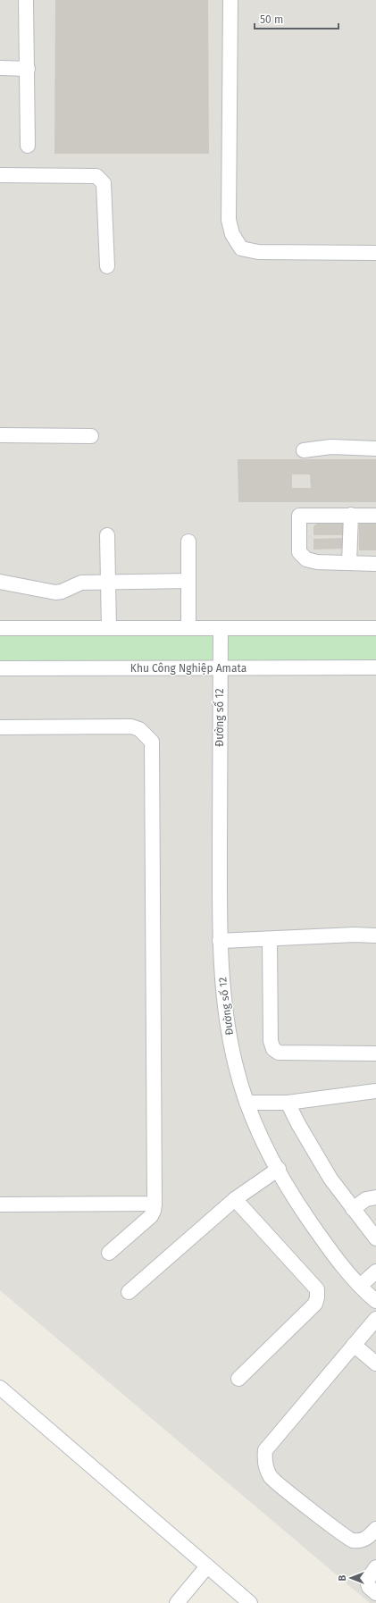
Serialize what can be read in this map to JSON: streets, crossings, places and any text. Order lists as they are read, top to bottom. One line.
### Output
{"streets":{"street":["Khu Công Nghiệp Amata","Đường số 12"]},"crossings":[["Khu Công Nghiệp Amata","Đường số 12"]],"scale_bar":"50 m","north":"left"}
